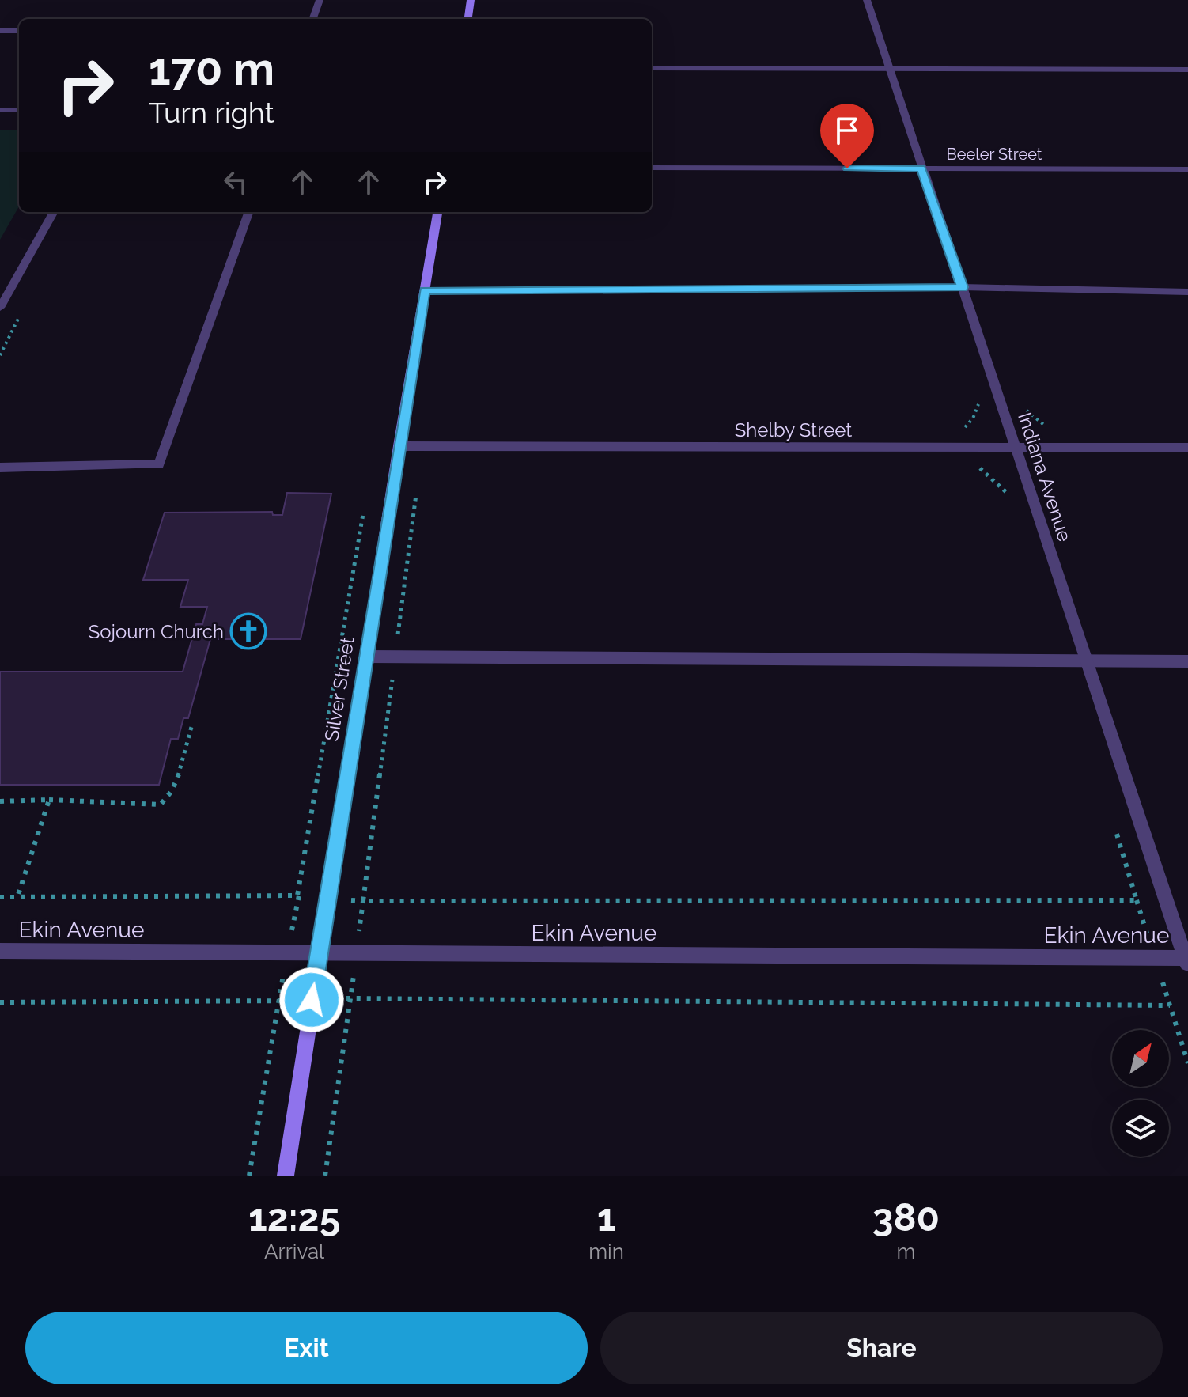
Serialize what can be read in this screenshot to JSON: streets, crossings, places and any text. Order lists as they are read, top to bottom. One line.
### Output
{"streets":{"main road":["Silver Street"],"street":["Beeler Street","Shelby Street","Indiana Avenue","Ekin Avenue"]},"crossings":[["Beeler Street","Indiana Avenue"],["Shelby Street","Indiana Avenue"],["Shelby Street","Silver Street"],["Indiana Avenue","Ekin Avenue"],["Silver Street","Ekin Avenue"]],"places":{"church":["Sojourn Church"]},"north":"top right","page":{"turn":["170 m","Turn right"],"eta":["12:25","Arrival","1","min","380","m"],"buttons":["Exit","Share"]}}
